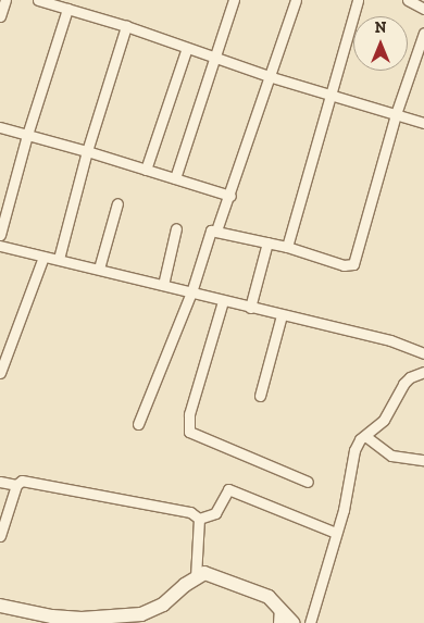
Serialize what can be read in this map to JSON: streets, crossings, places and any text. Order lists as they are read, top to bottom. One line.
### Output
{"north":"top"}
